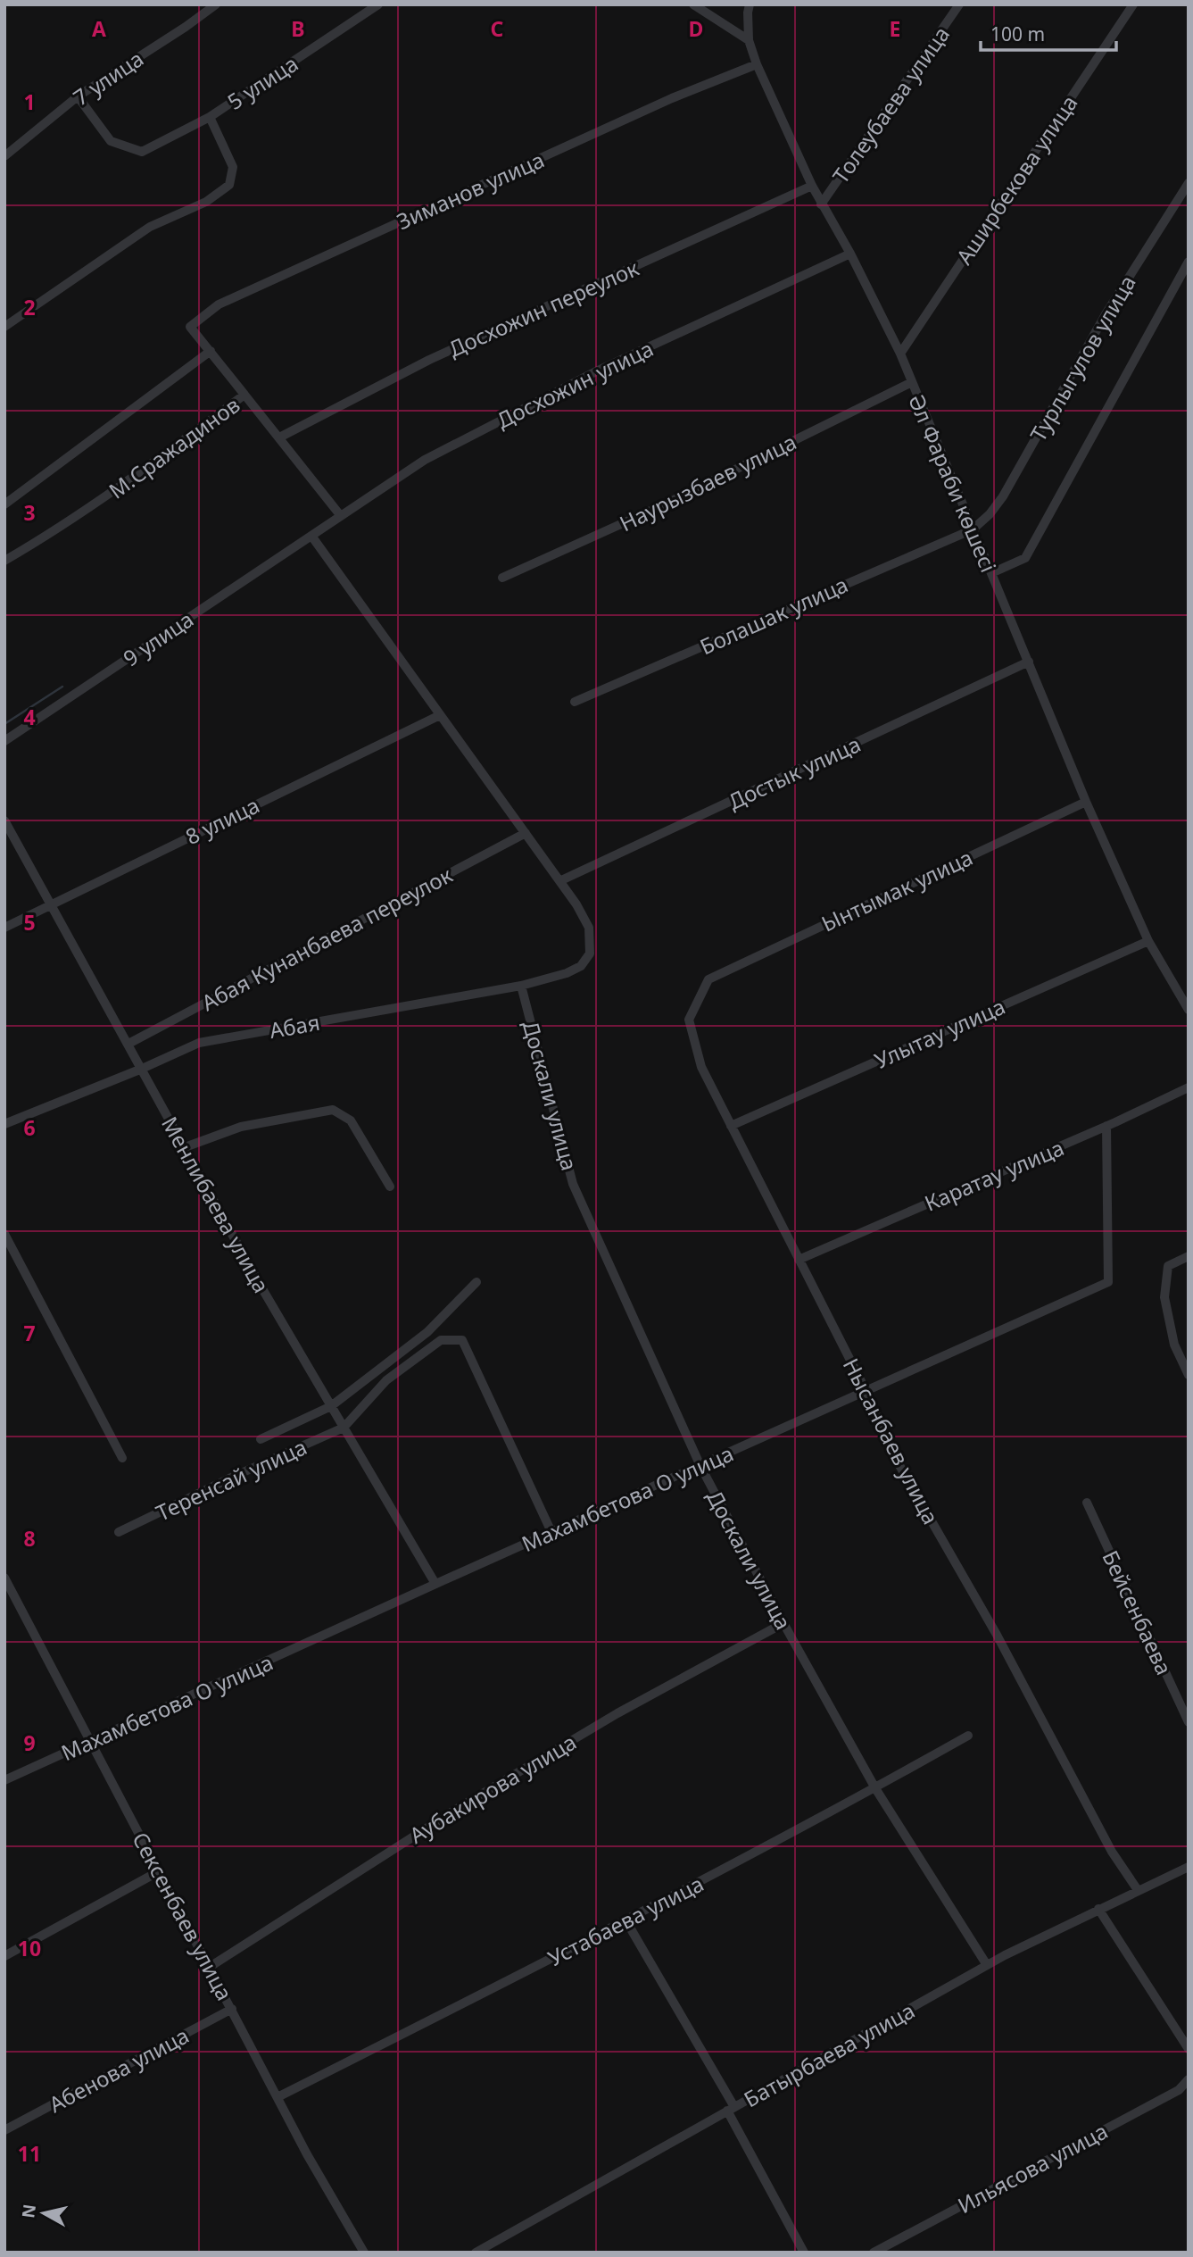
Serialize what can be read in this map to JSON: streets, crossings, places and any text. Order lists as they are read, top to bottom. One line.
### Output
{"streets":{"street":["7 улица","5 улица","Толеубаева улица","Аширбекова улица","Зиманов улица","Досхожин переулок","Турлыгулов улица","Досхожин улица","М.Сражадинов","Наурызбаев улица","Әл Фараби көшесі","Болашак улица","9 улица","Достык улица","8 улица","Ынтымак улица","Абая Кунанбаева переулок","Абая","Улытау улица","Доскали улица","Каратау улица","Менлибаева улица","Нысанбаев улица","Теренсай улица","Махамбетова О улица","Бейсенбаева","Аубакирова улица","Сексенбаев улица","Устабаева улица","Батырбаева улица","Абенова улица","Ильясова улица"]},"crossings":[["7 улица","5 улица"],["Толеубаева улица","Әл Фараби көшесі"],["Аширбекова улица","Әл Фараби көшесі"],["Зиманов улица","Әл Фараби көшесі"],["Досхожин переулок","М.Сражадинов"],["Досхожин переулок","Әл Фараби көшесі"],["Турлыгулов улица","Әл Фараби көшесі"],["Турлыгулов улица","Болашак улица"],["Досхожин улица","М.Сражадинов"],["Досхожин улица","Әл Фараби көшесі"],["Досхожин улица","9 улица"],["Наурызбаев улица","Әл Фараби көшесі"],["Әл Фараби көшесі","Болашак улица"],["Әл Фараби көшесі","Достык улица"],["Әл Фараби көшесі","Ынтымак улица"],["Әл Фараби көшесі","Улытау улица"],["Достык улица","Абая"],["8 улица","Менлибаева улица"],["Ынтымак улица","Нысанбаев улица"],["Абая Кунанбаева переулок","Менлибаева улица"],["Абая","Доскали улица"],["Абая","Менлибаева улица"],["Улытау улица","Нысанбаев улица"],["Доскали улица","Махамбетова О улица"],["Доскали улица","Аубакирова улица"],["Доскали улица","Устабаева улица"],["Доскали улица","Батырбаева улица"],["Каратау улица","Нысанбаев улица"],["Каратау улица","Махамбетова О улица"],["Менлибаева улица","Теренсай улица"],["Менлибаева улица","Махамбетова О улица"],["Нысанбаев улица","Махамбетова О улица"],["Нысанбаев улица","Батырбаева улица"],["Махамбетова О улица","Сексенбаев улица"],["Аубакирова улица","Сексенбаев улица"],["Сексенбаев улица","Устабаева улица"],["Сексенбаев улица","Абенова улица"]],"scale_bar":"100 m","north":"left","grid":{"columns":["A","B","C","D","E"],"rows":["1","2","3","4","5","6","7","8","9","10","11"]}}
